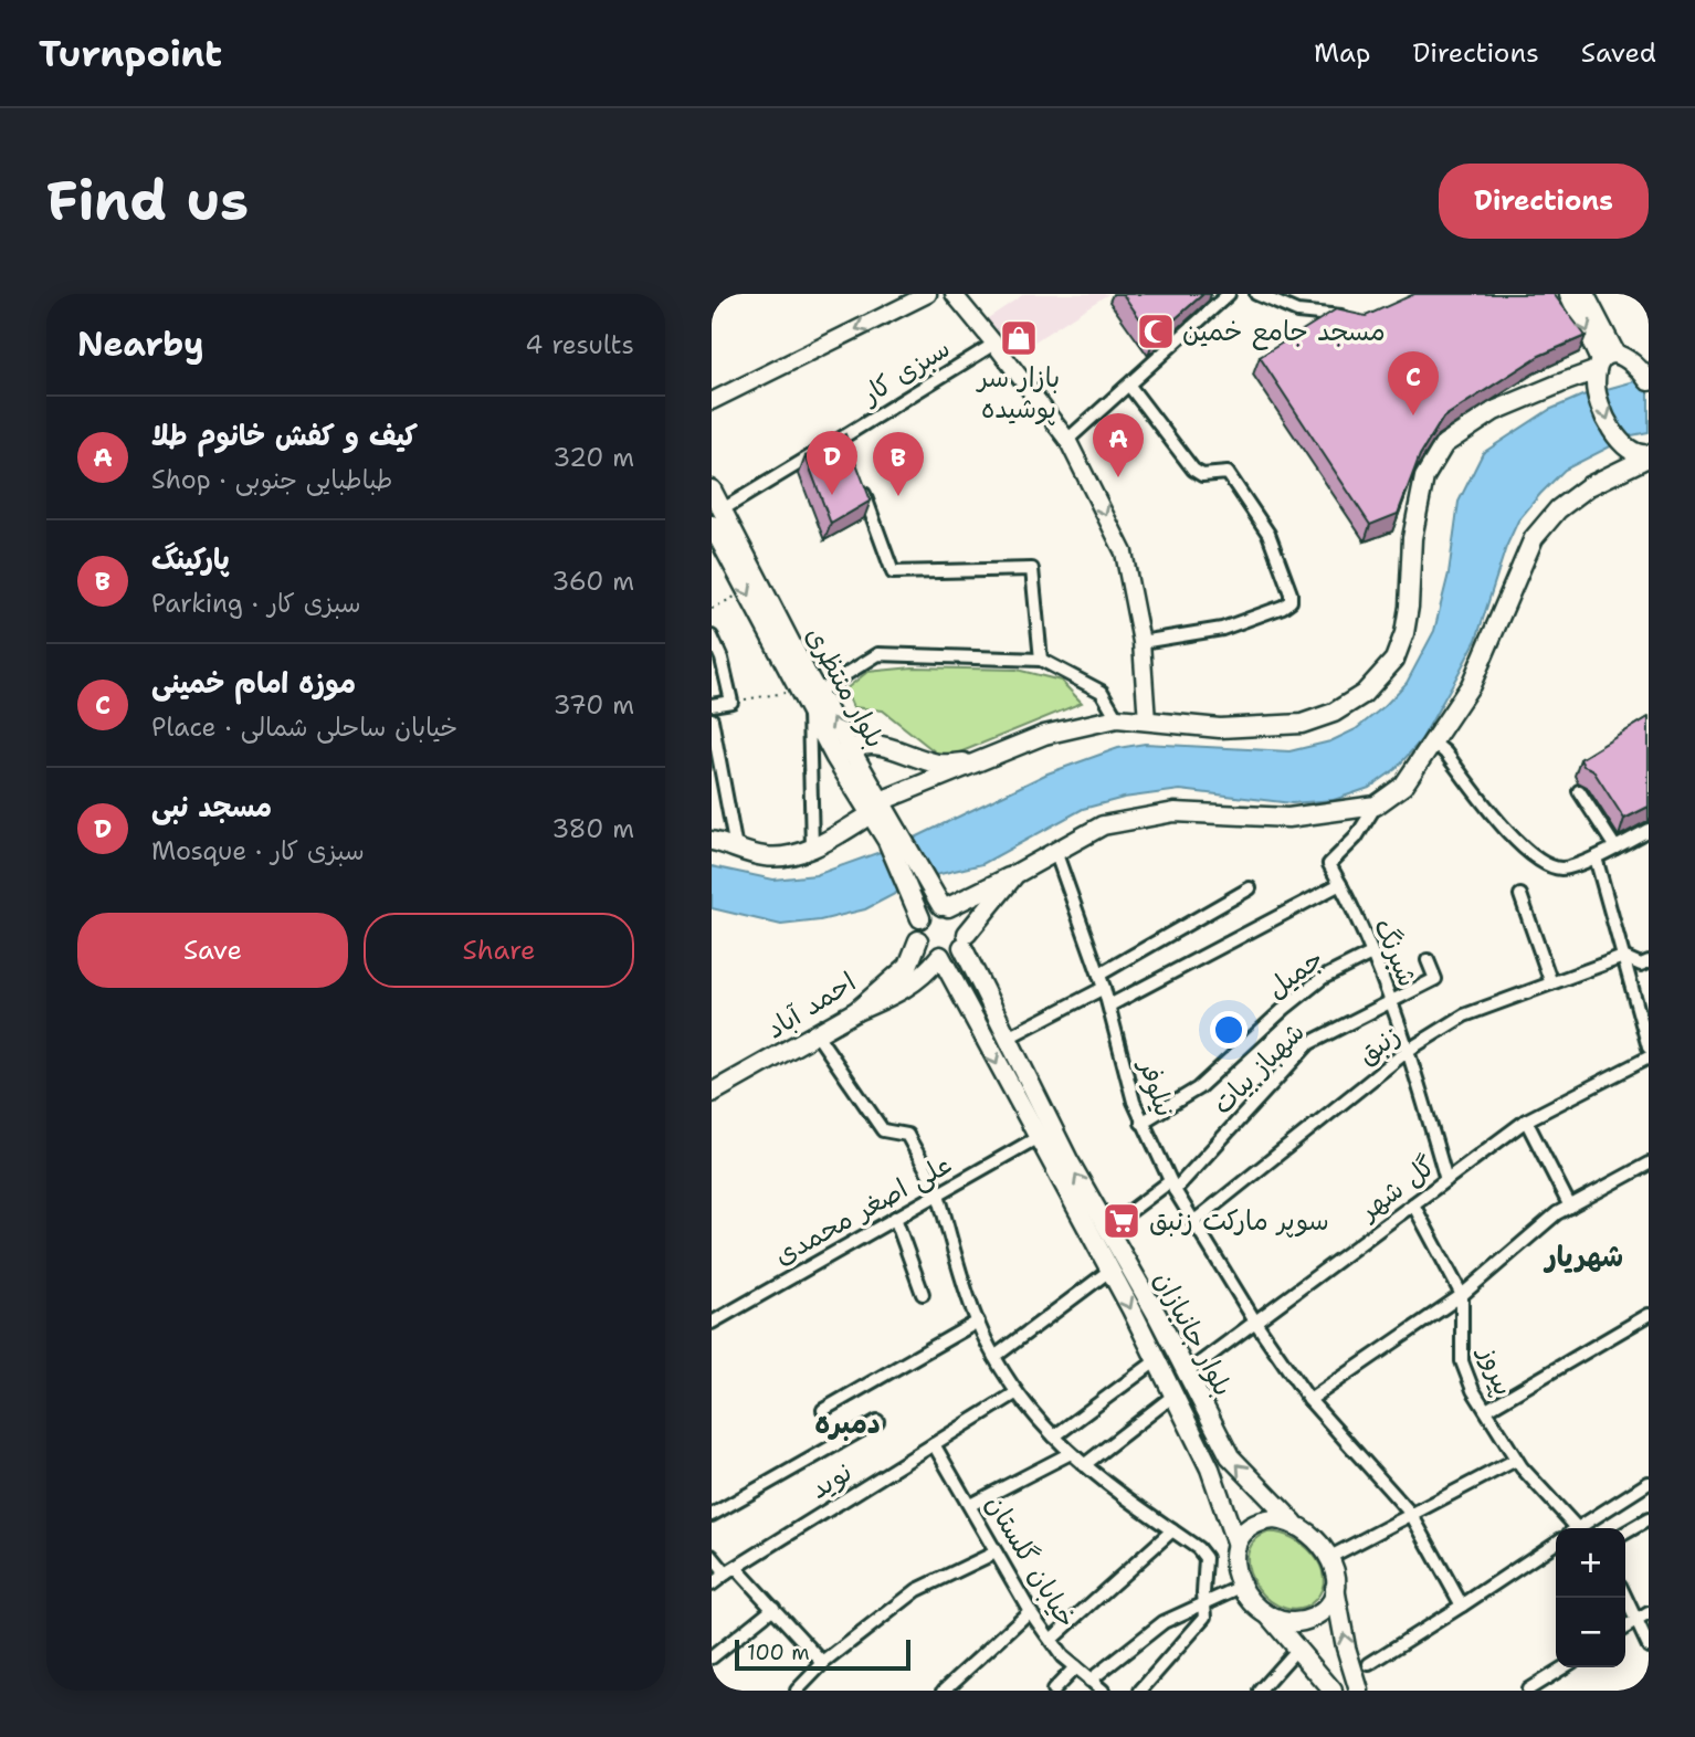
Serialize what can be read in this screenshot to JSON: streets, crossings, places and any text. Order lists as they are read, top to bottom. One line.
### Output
{"streets":{"main road":["بلوار منتظری","احمد آباد","بلوار جانبازان"],"street":["سبزی کار","شبرنگ","جمیل","زنبق","شهباز بیات","نیلوفر","گل شهر","علی اصغر محمدی","پیروز","نوید","خیابان گلستان"]},"crossings":[["سبزی کار","بلوار منتظری"],["بلوار منتظری","احمد آباد"],["بلوار منتظری","بلوار جانبازان"],["شبرنگ","جمیل"],["شبرنگ","زنبق"],["شبرنگ","شهباز بیات"],["شبرنگ","گل شهر"],["جمیل","نیلوفر"],["احمد آباد","بلوار جانبازان"],["زنبق","نیلوفر"],["شهباز بیات","نیلوفر"],["شهباز بیات","بلوار جانبازان"],["نیلوفر","گل شهر"],["گل شهر","بلوار جانبازان"],["گل شهر","پیروز"],["علی اصغر محمدی","بلوار جانبازان"],["نوید","خیابان گلستان"]],"districts":["شهریار","دمبره"],"places":{"mosque":["مسجد جامع خمین"],"shop":["بازار سر پوشیده"],"supermarket":["سوپر مارکت زنبق"]},"scale_bar":"100 m","page":{"header":"Turnpoint","nav":["Map","Directions","Saved"],"buttons":["Directions",["Save","Share"]],"title":"Find us","heading":["Nearby","4 results"],"pins":["C","A","D","B"],"list":[{"mark":"A","name":"کیف و کفش خانوم طلا","note":"Shop · طباطبایی جنوبی","value":"320 m"},{"mark":"B","name":"پارکینگ","note":"Parking · سبزی کار","value":"360 m"},{"mark":"C","name":"موزه امام خمینی","note":"Place · خیابان ساحلی شمالی","value":"370 m"},{"mark":"D","name":"مسجد نبی","note":"Mosque · سبزی کار","value":"380 m"}],"map_buttons":["+","−"],"scale":"100 m"}}
